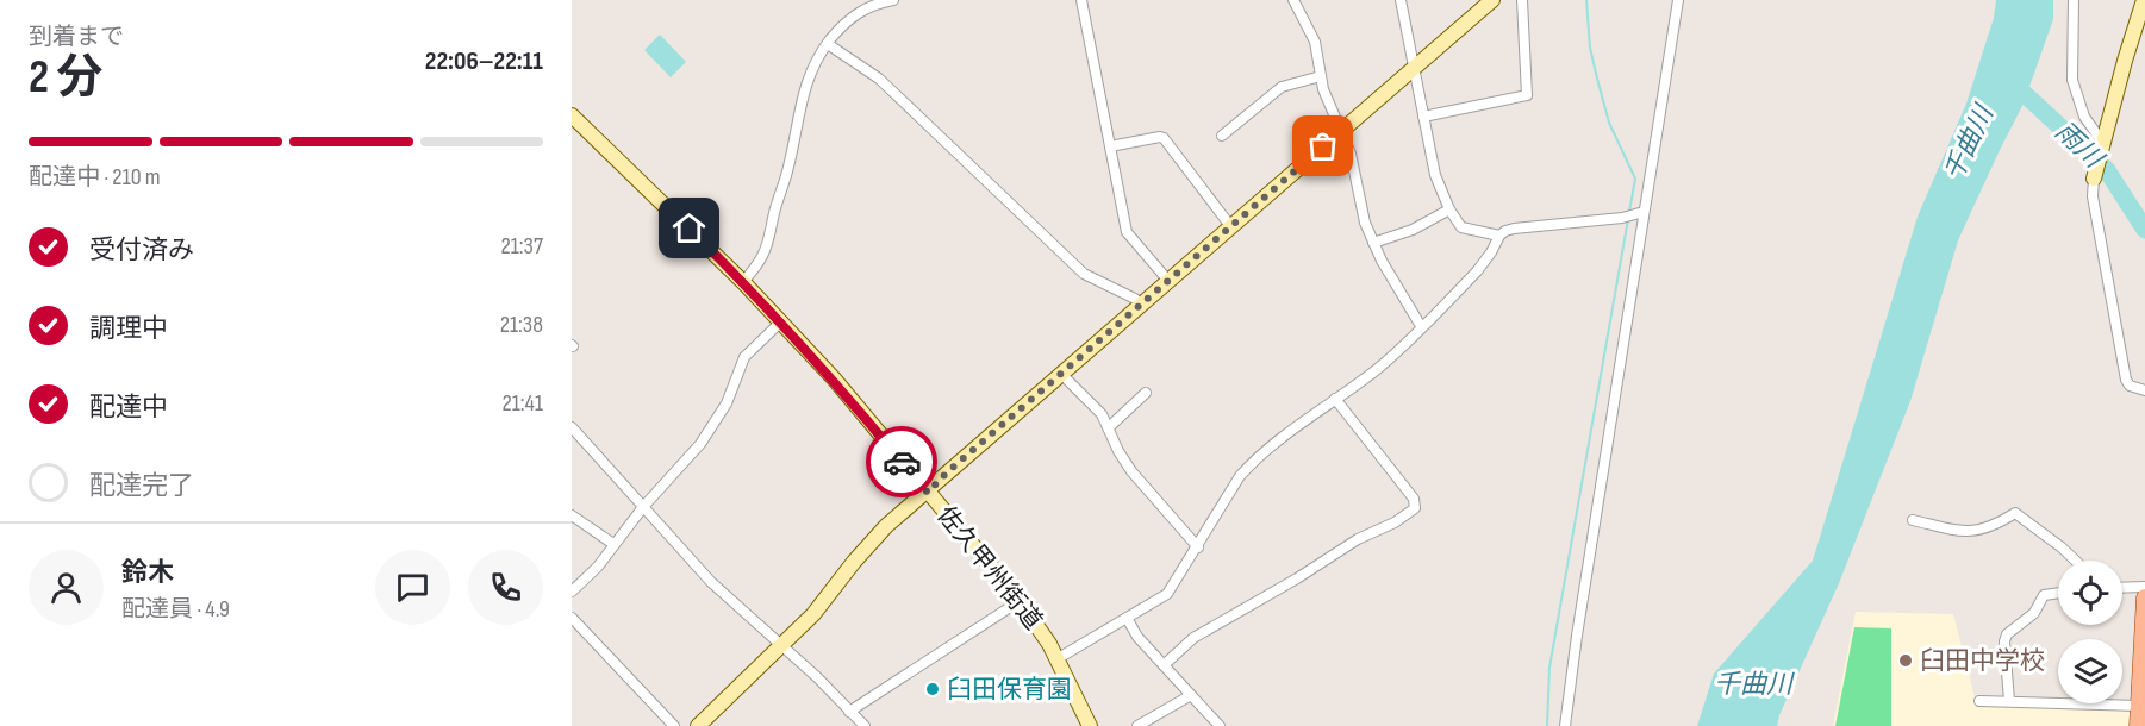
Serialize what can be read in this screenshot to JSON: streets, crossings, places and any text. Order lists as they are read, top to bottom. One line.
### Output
{"streets":{"street":["佐久甲州街道"]},"water":["千曲川","雨川"],"places":["臼田中学校","臼田保育園"],"page":{"heading":["2 分","到着まで","22:06–22:11"],"panel":["鈴木","配達員 · 4.9"],"bar":"配達中 · 210 m","list":[["受付済み","21:37"],["調理中","21:38"],["配達中","21:41"],"配達完了"]}}
